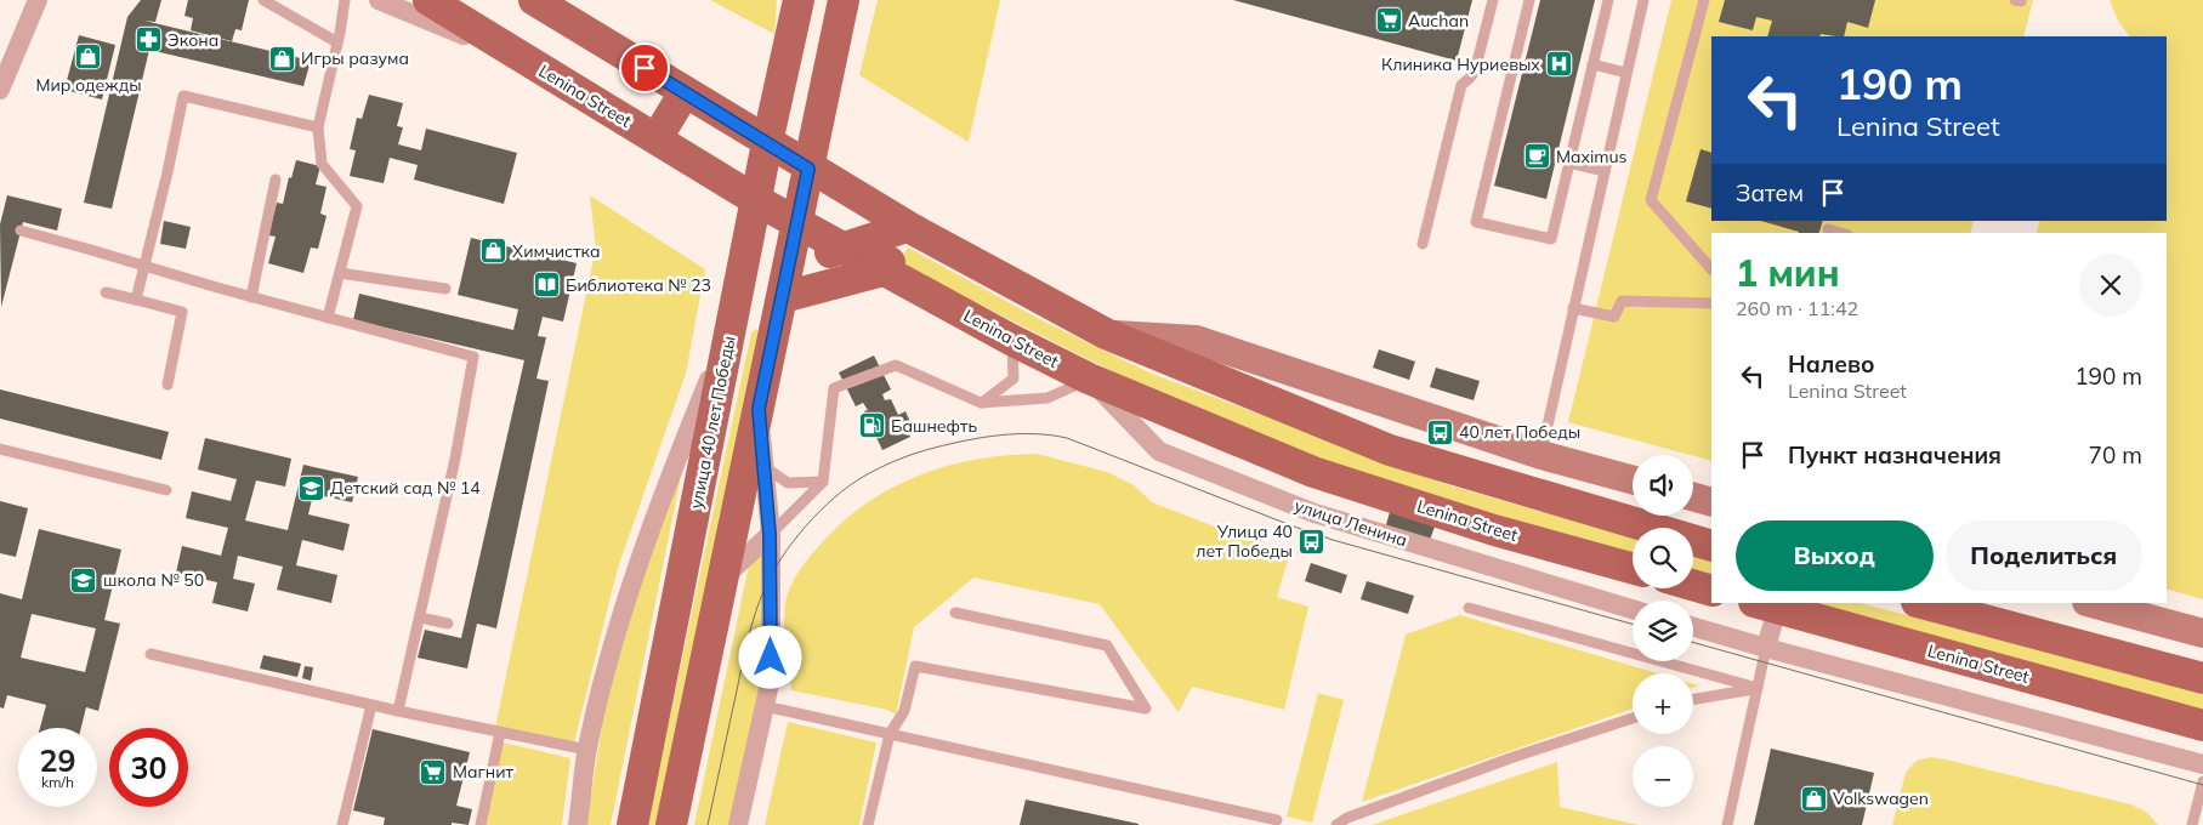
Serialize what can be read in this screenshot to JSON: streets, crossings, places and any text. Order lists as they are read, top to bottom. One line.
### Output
{"streets":{"main road":["Lenina Street","улица 40 лет Победы"],"street":["улица Ленина"]},"crossings":[["Lenina Street","улица 40 лет Победы"],["Lenina Street","улица Ленина"]],"places":{"supermarket":["Auchan","Магнит"],"pharmacy":["Экона"],"shop":["Мир одежды","Игры разума","Химчистка","Volkswagen"],"hospital":["Клиника Нуриевых"],"cafe":["Maximus"],"library":["Библиотека № 23"],"fuel station":["Башнефть"],"bus stop":["40 лет Победы","Улица 40 лет Победы"],"school or university":["Детский сад № 14","школа № 50"]},"page":{"turn":["190 m","Lenina Street"],"then":"Затем","heading":["1 мин","260 m · 11:42"],"list":[{"name":"Налево","note":"Lenina Street","value":"190 m"},{"name":"Пункт назначения","value":"70 m"}],"map_buttons":["+","−"],"buttons":["Выход","Поделиться"],"speed":"29 km/h","limit":"30"}}
